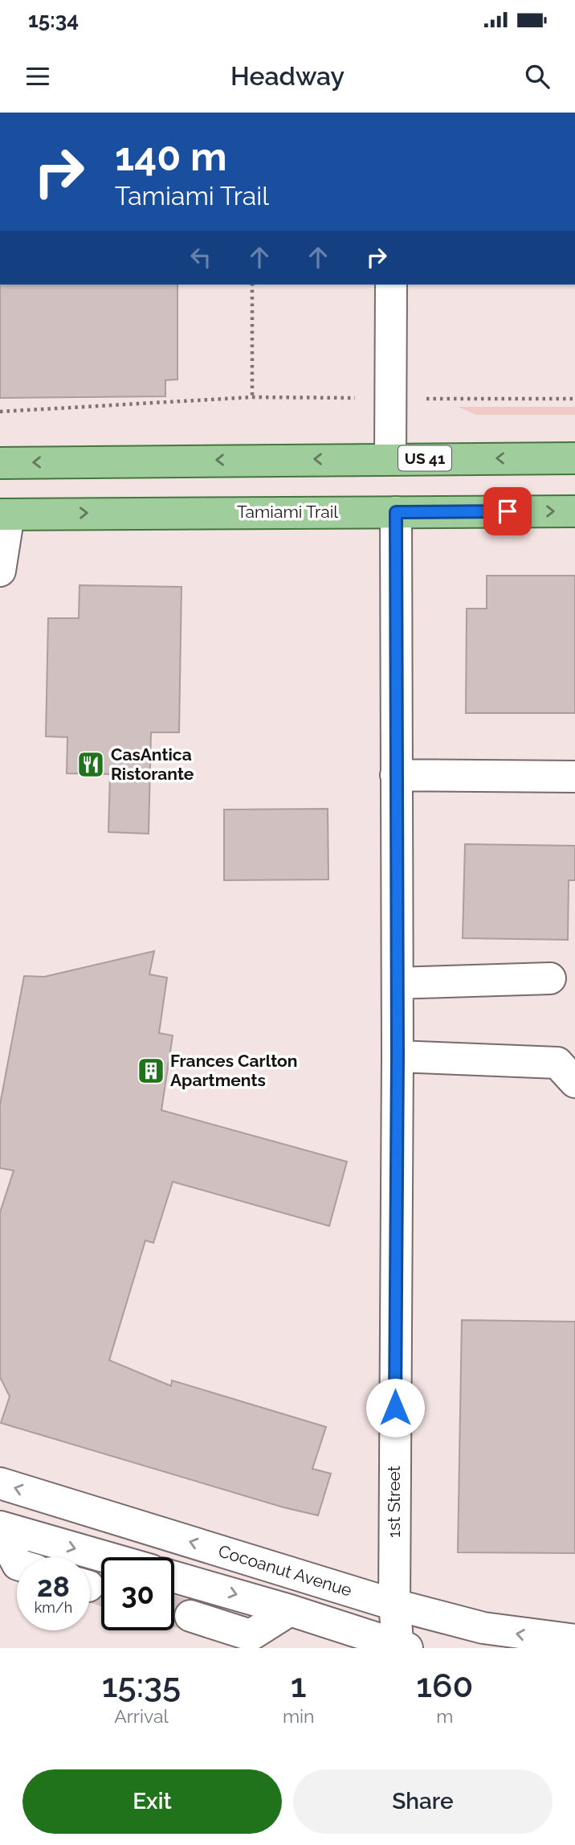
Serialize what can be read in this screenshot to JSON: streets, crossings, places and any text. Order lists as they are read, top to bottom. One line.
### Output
{"streets":{"main road":["US 41","Tamiami Trail"],"street":["1st Street","Cocoanut Avenue"]},"crossings":[["Tamiami Trail","1st Street"],["1st Street","Cocoanut Avenue"]],"places":{"restaurant":["CasAntica Ristorante"],"building":["Frances Carlton Apartments"]},"page":{"status":"15:34","header":"Headway","turn":["140 m","Tamiami Trail"],"speed":"28 km/h","limit":"30","eta":["15:35","Arrival","1","min","160","m"],"buttons":["Exit","Share"]}}
